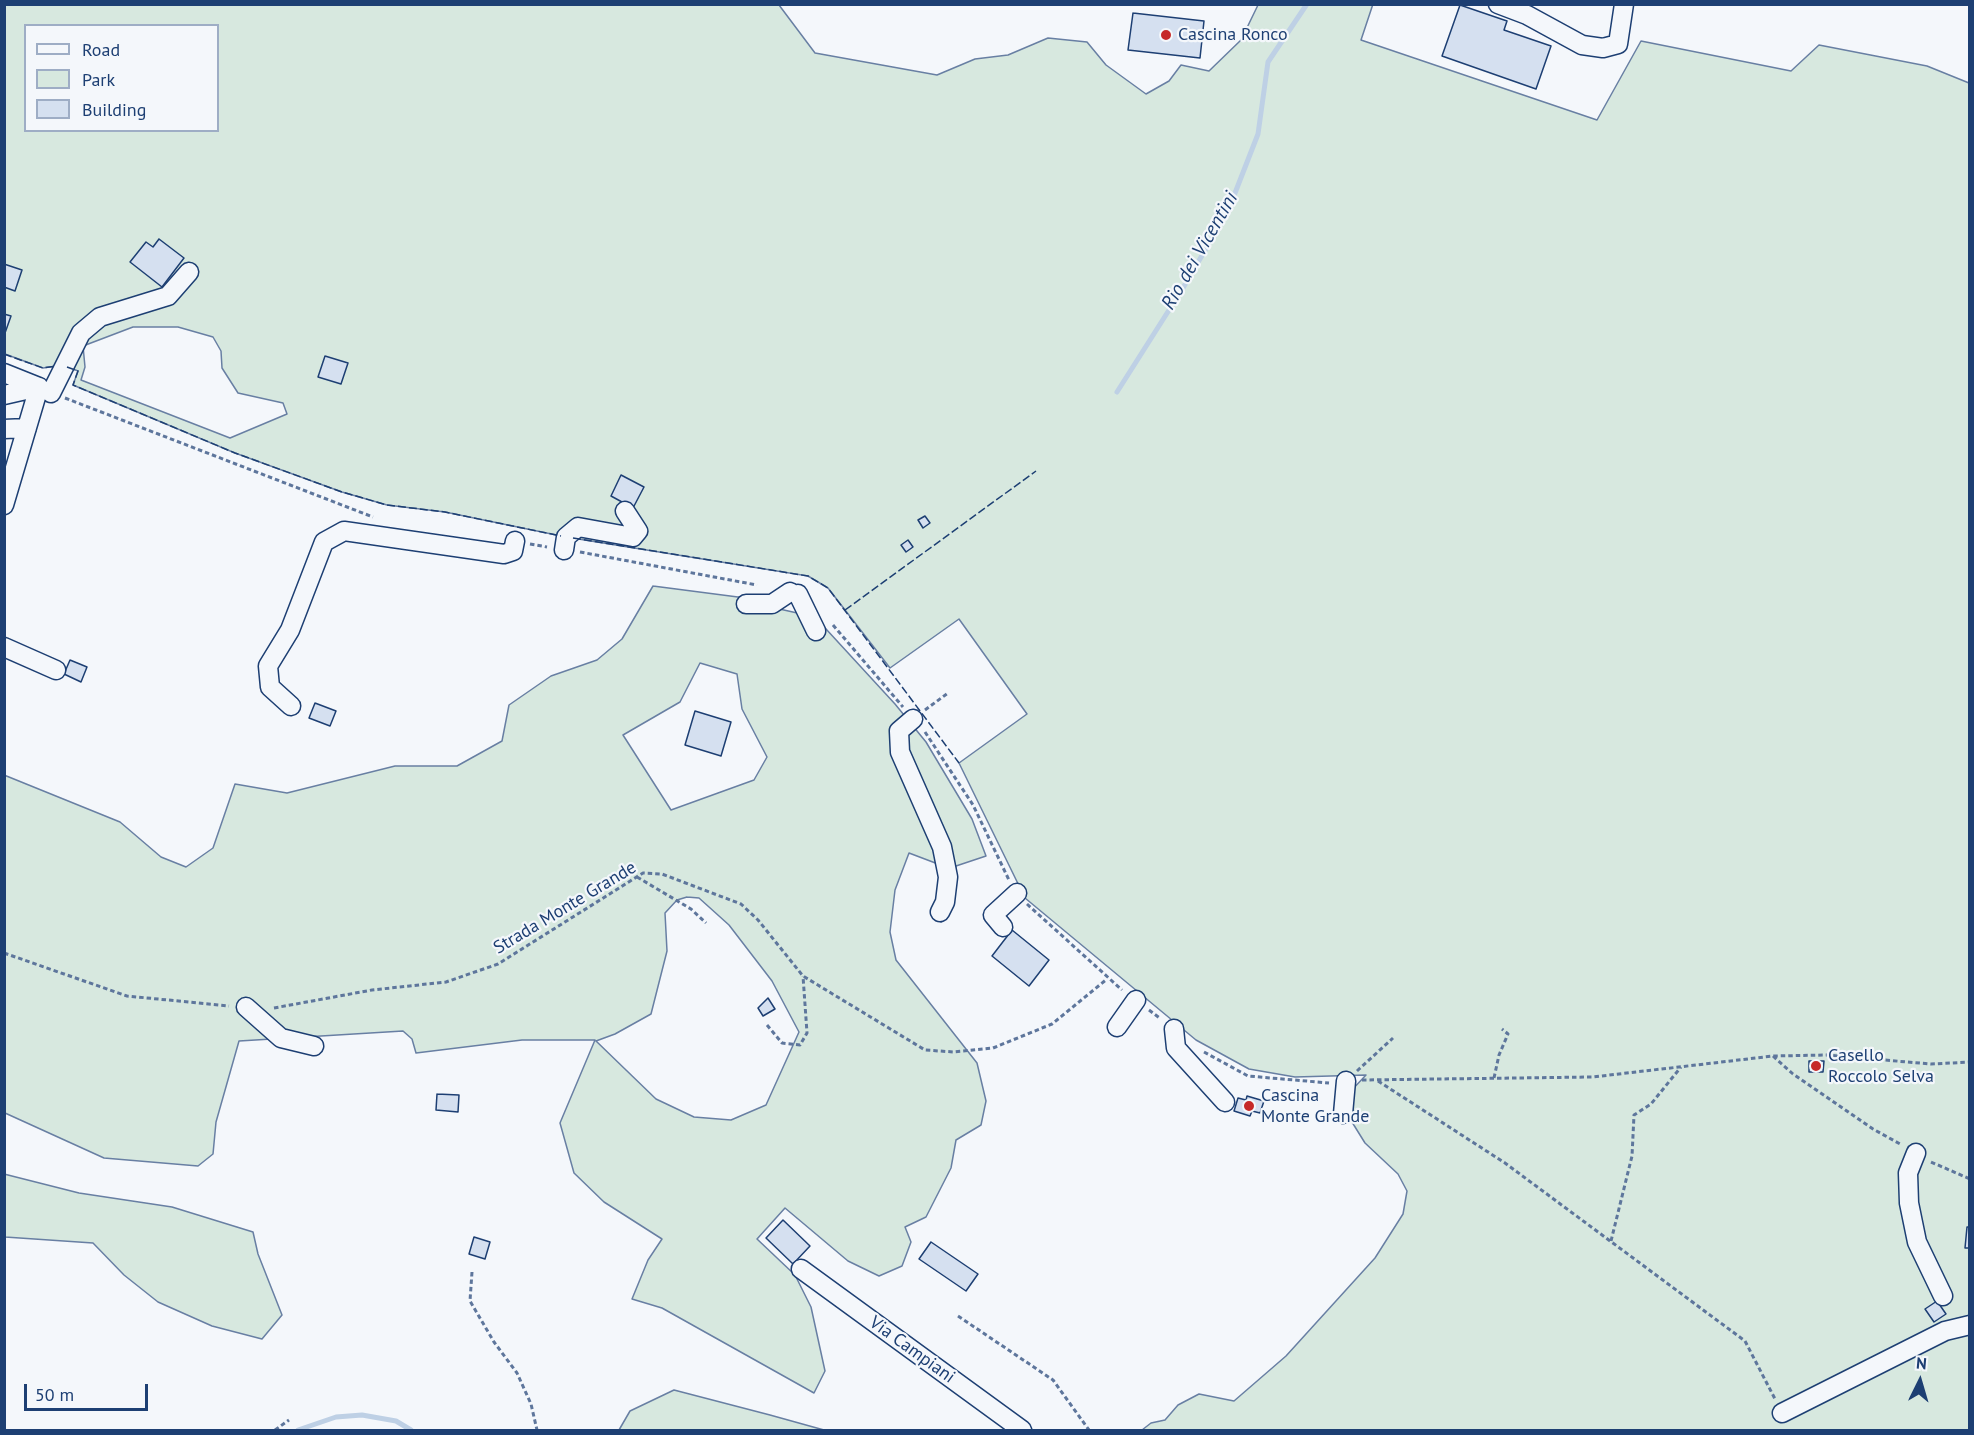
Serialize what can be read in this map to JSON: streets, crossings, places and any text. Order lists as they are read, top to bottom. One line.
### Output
{"streets":{"street":["Via Campiani"],"path":["Strada Monte Grande"]},"water":["Rio dei Vicentini"],"places":["Cascina Ronco","Casello Roccolo Selva","Cascina Monte Grande"],"legend":["Road","Park","Building"],"scale_bar":"50 m","north":"top"}
